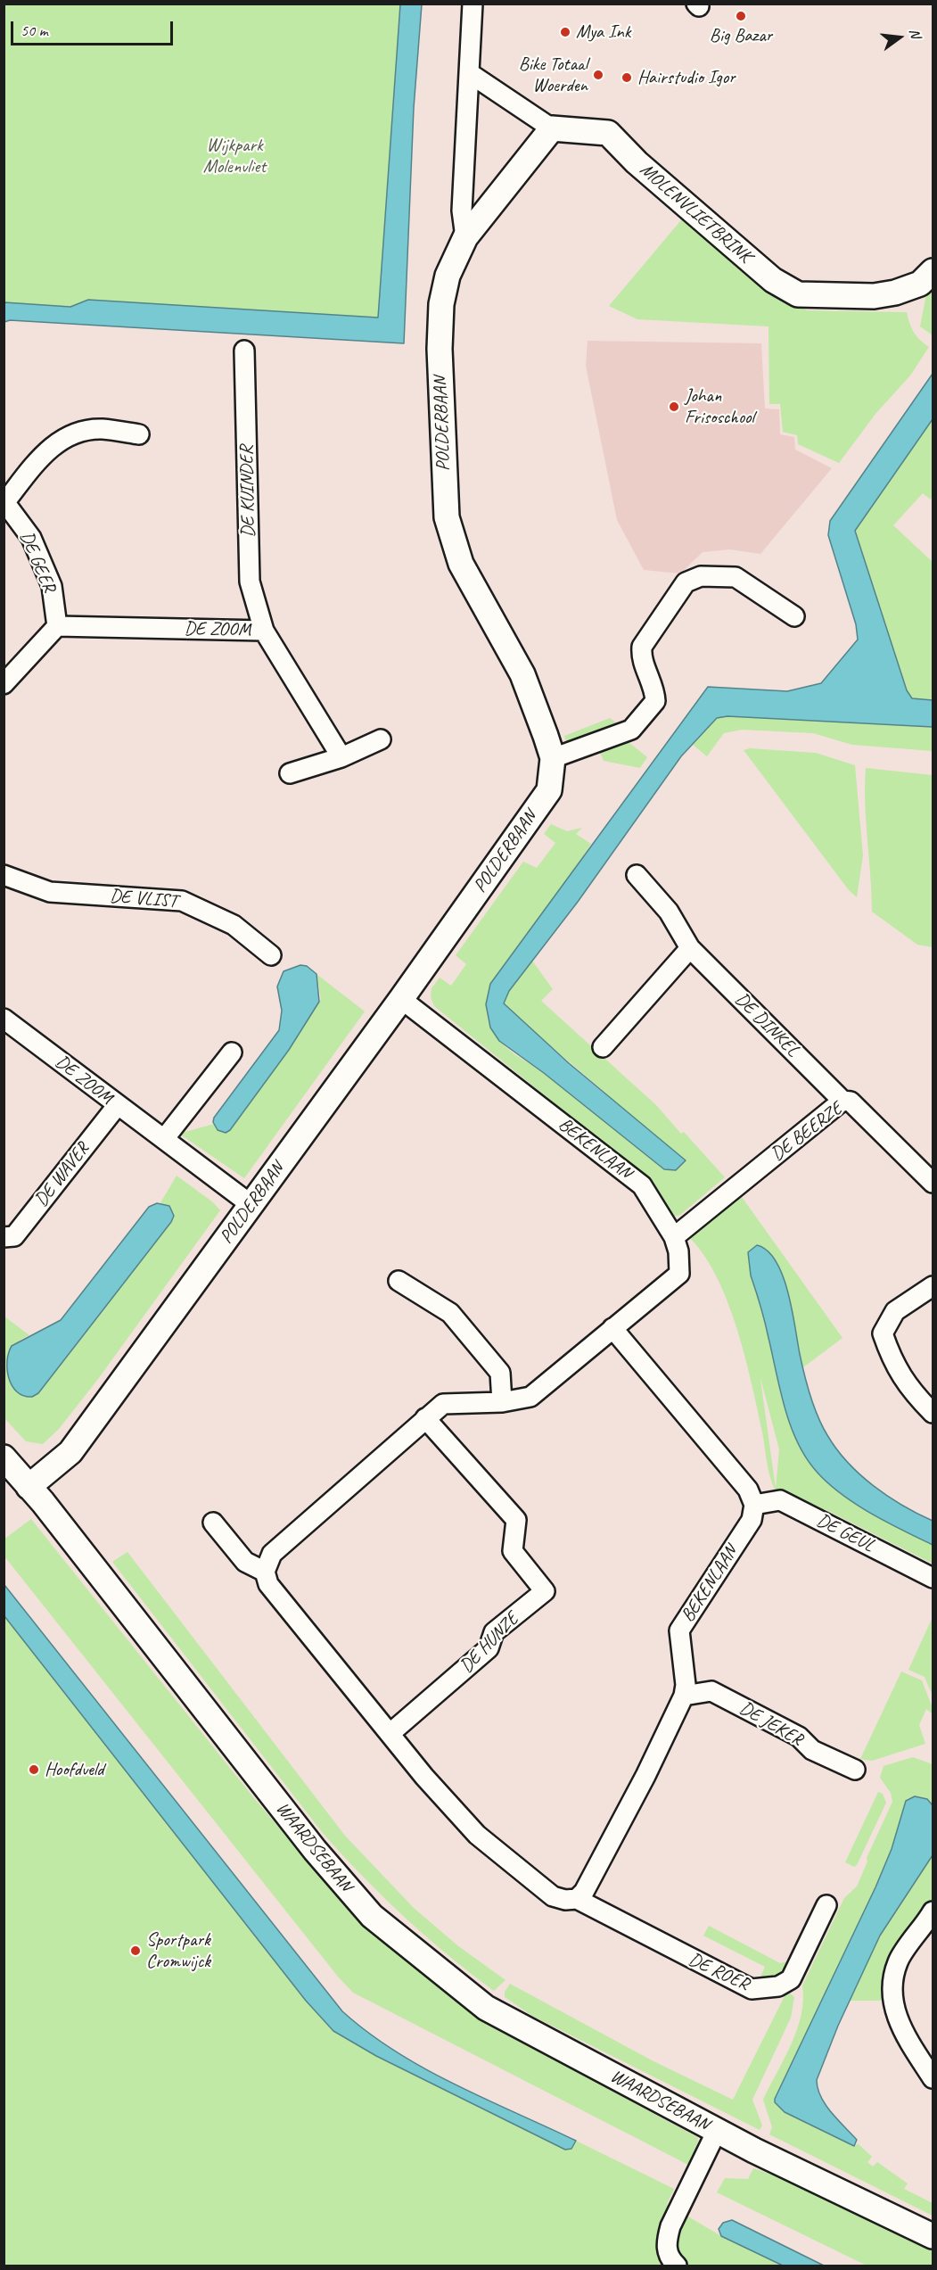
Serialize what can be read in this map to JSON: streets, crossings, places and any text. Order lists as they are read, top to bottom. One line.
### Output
{"streets":{"street":["MOLENVLIETBRINK","POLDERBAAN","DE KUINDER","DE GEER","DE ZOOM","DE VLIST","DE DINKEL","DE BEERZE","BEKENLAAN","DE WAVER","DE GEUL","DE HUNZE","DE JEKER","WAARDSEBAAN","DE ROER"]},"crossings":[["MOLENVLIETBRINK","POLDERBAAN"],["POLDERBAAN","DE ZOOM"],["POLDERBAAN","BEKENLAAN"],["POLDERBAAN","WAARDSEBAAN"],["DE KUINDER","DE ZOOM"],["DE GEER","DE ZOOM"],["DE ZOOM","DE WAVER"],["DE DINKEL","DE BEERZE"],["DE BEERZE","BEKENLAAN"],["BEKENLAAN","DE GEUL"],["BEKENLAAN","DE HUNZE"],["BEKENLAAN","DE JEKER"],["BEKENLAAN","DE ROER"]],"parks":["Wijkpark Molenvliet"],"places":["Big Bazar","Mya Ink","Bike Totaal Woerden","Hairstudio Igor","Johan Frisoschool","Hoofdveld","Sportpark Cromwijck"],"scale_bar":"50 m","north":"right"}
